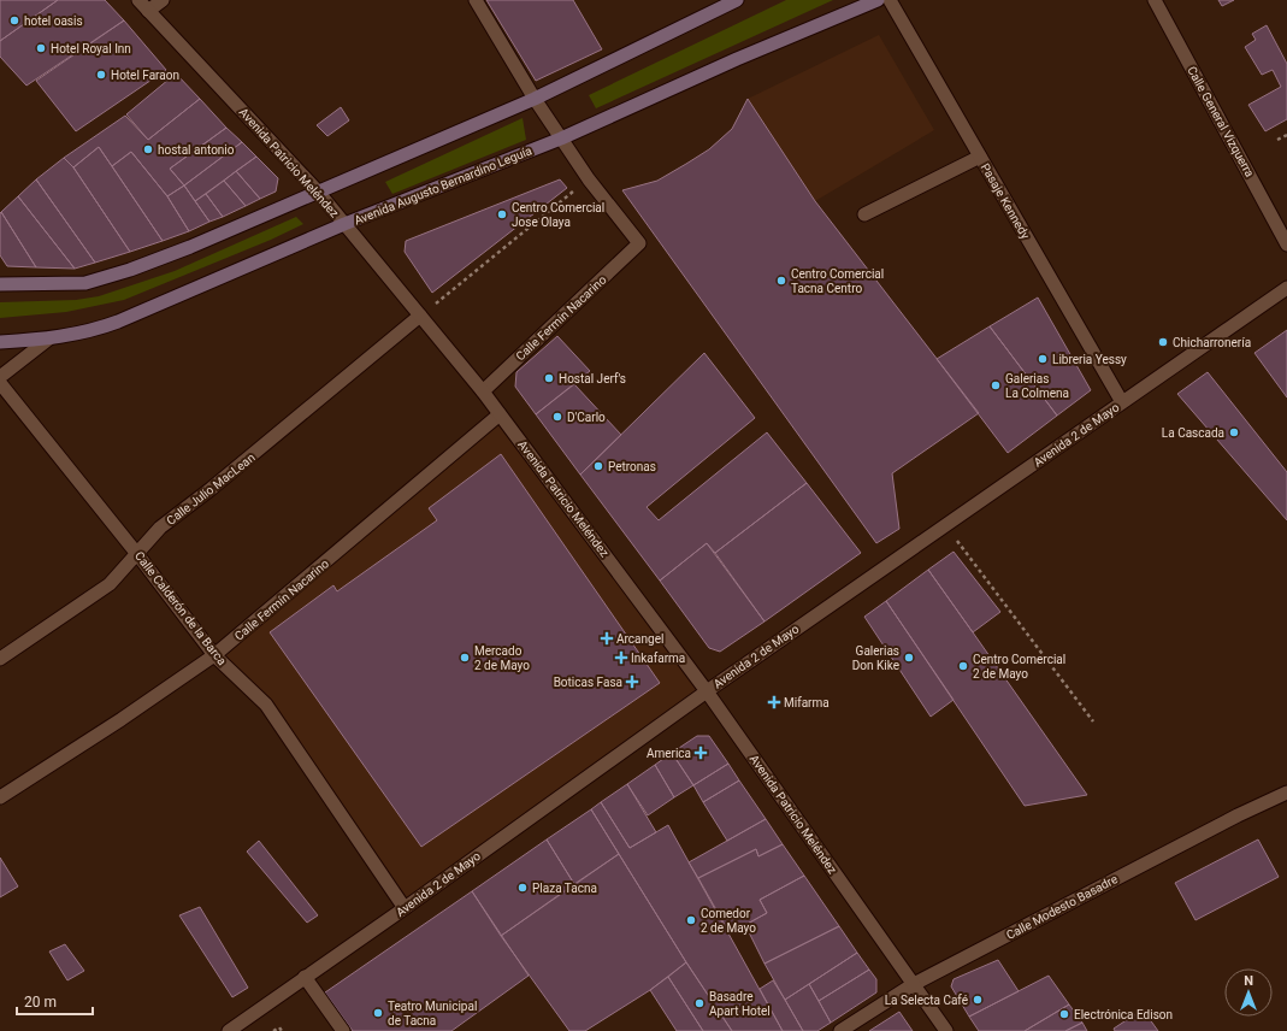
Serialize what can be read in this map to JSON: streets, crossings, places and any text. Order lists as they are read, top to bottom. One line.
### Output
{"streets":{"main road":["Avenida Augusto Bernardino Leguía"],"street":["Calle General Vizquerra","Avenida Patricio Meléndez","Pasaje Kennedy","Calle Fermín Nacarino","Avenida 2 de Mayo","Calle Julio MacLean","Calle Calderón de la Barca","Calle Modesto Basadre"]},"crossings":[["Avenida Patricio Meléndez","Avenida Augusto Bernardino Leguía"],["Avenida Patricio Meléndez","Calle Fermín Nacarino"],["Avenida Patricio Meléndez","Avenida 2 de Mayo"],["Avenida Patricio Meléndez","Calle Julio MacLean"],["Avenida Patricio Meléndez","Calle Modesto Basadre"],["Pasaje Kennedy","Avenida 2 de Mayo"],["Calle Fermín Nacarino","Calle Calderón de la Barca"],["Avenida 2 de Mayo","Calle Calderón de la Barca"],["Calle Julio MacLean","Calle Calderón de la Barca"]],"places":{"other":["hotel oasis","Hotel Royal Inn","Hotel Faraon","hostal antonio","Centro Comercial Jose Olaya","Centro Comercial Tacna Centro","Chicharronería","Libreria Yessy","Hostal Jerf's","Galerias La Colmena","D'Carlo","La Cascada","Petronas","Mercado 2 de Mayo","Galerias Don Kike","Centro Comercial 2 de Mayo","Plaza Tacna","Comedor 2 de Mayo","La Selecta Café","Basadre Apart Hotel","Teatro Municipal de Tacna","Electrónica Edison"],"health":["Arcangel","Inkafarma","Boticas Fasa","Mifarma","America"]},"scale_bar":"20 m","north":"top"}
